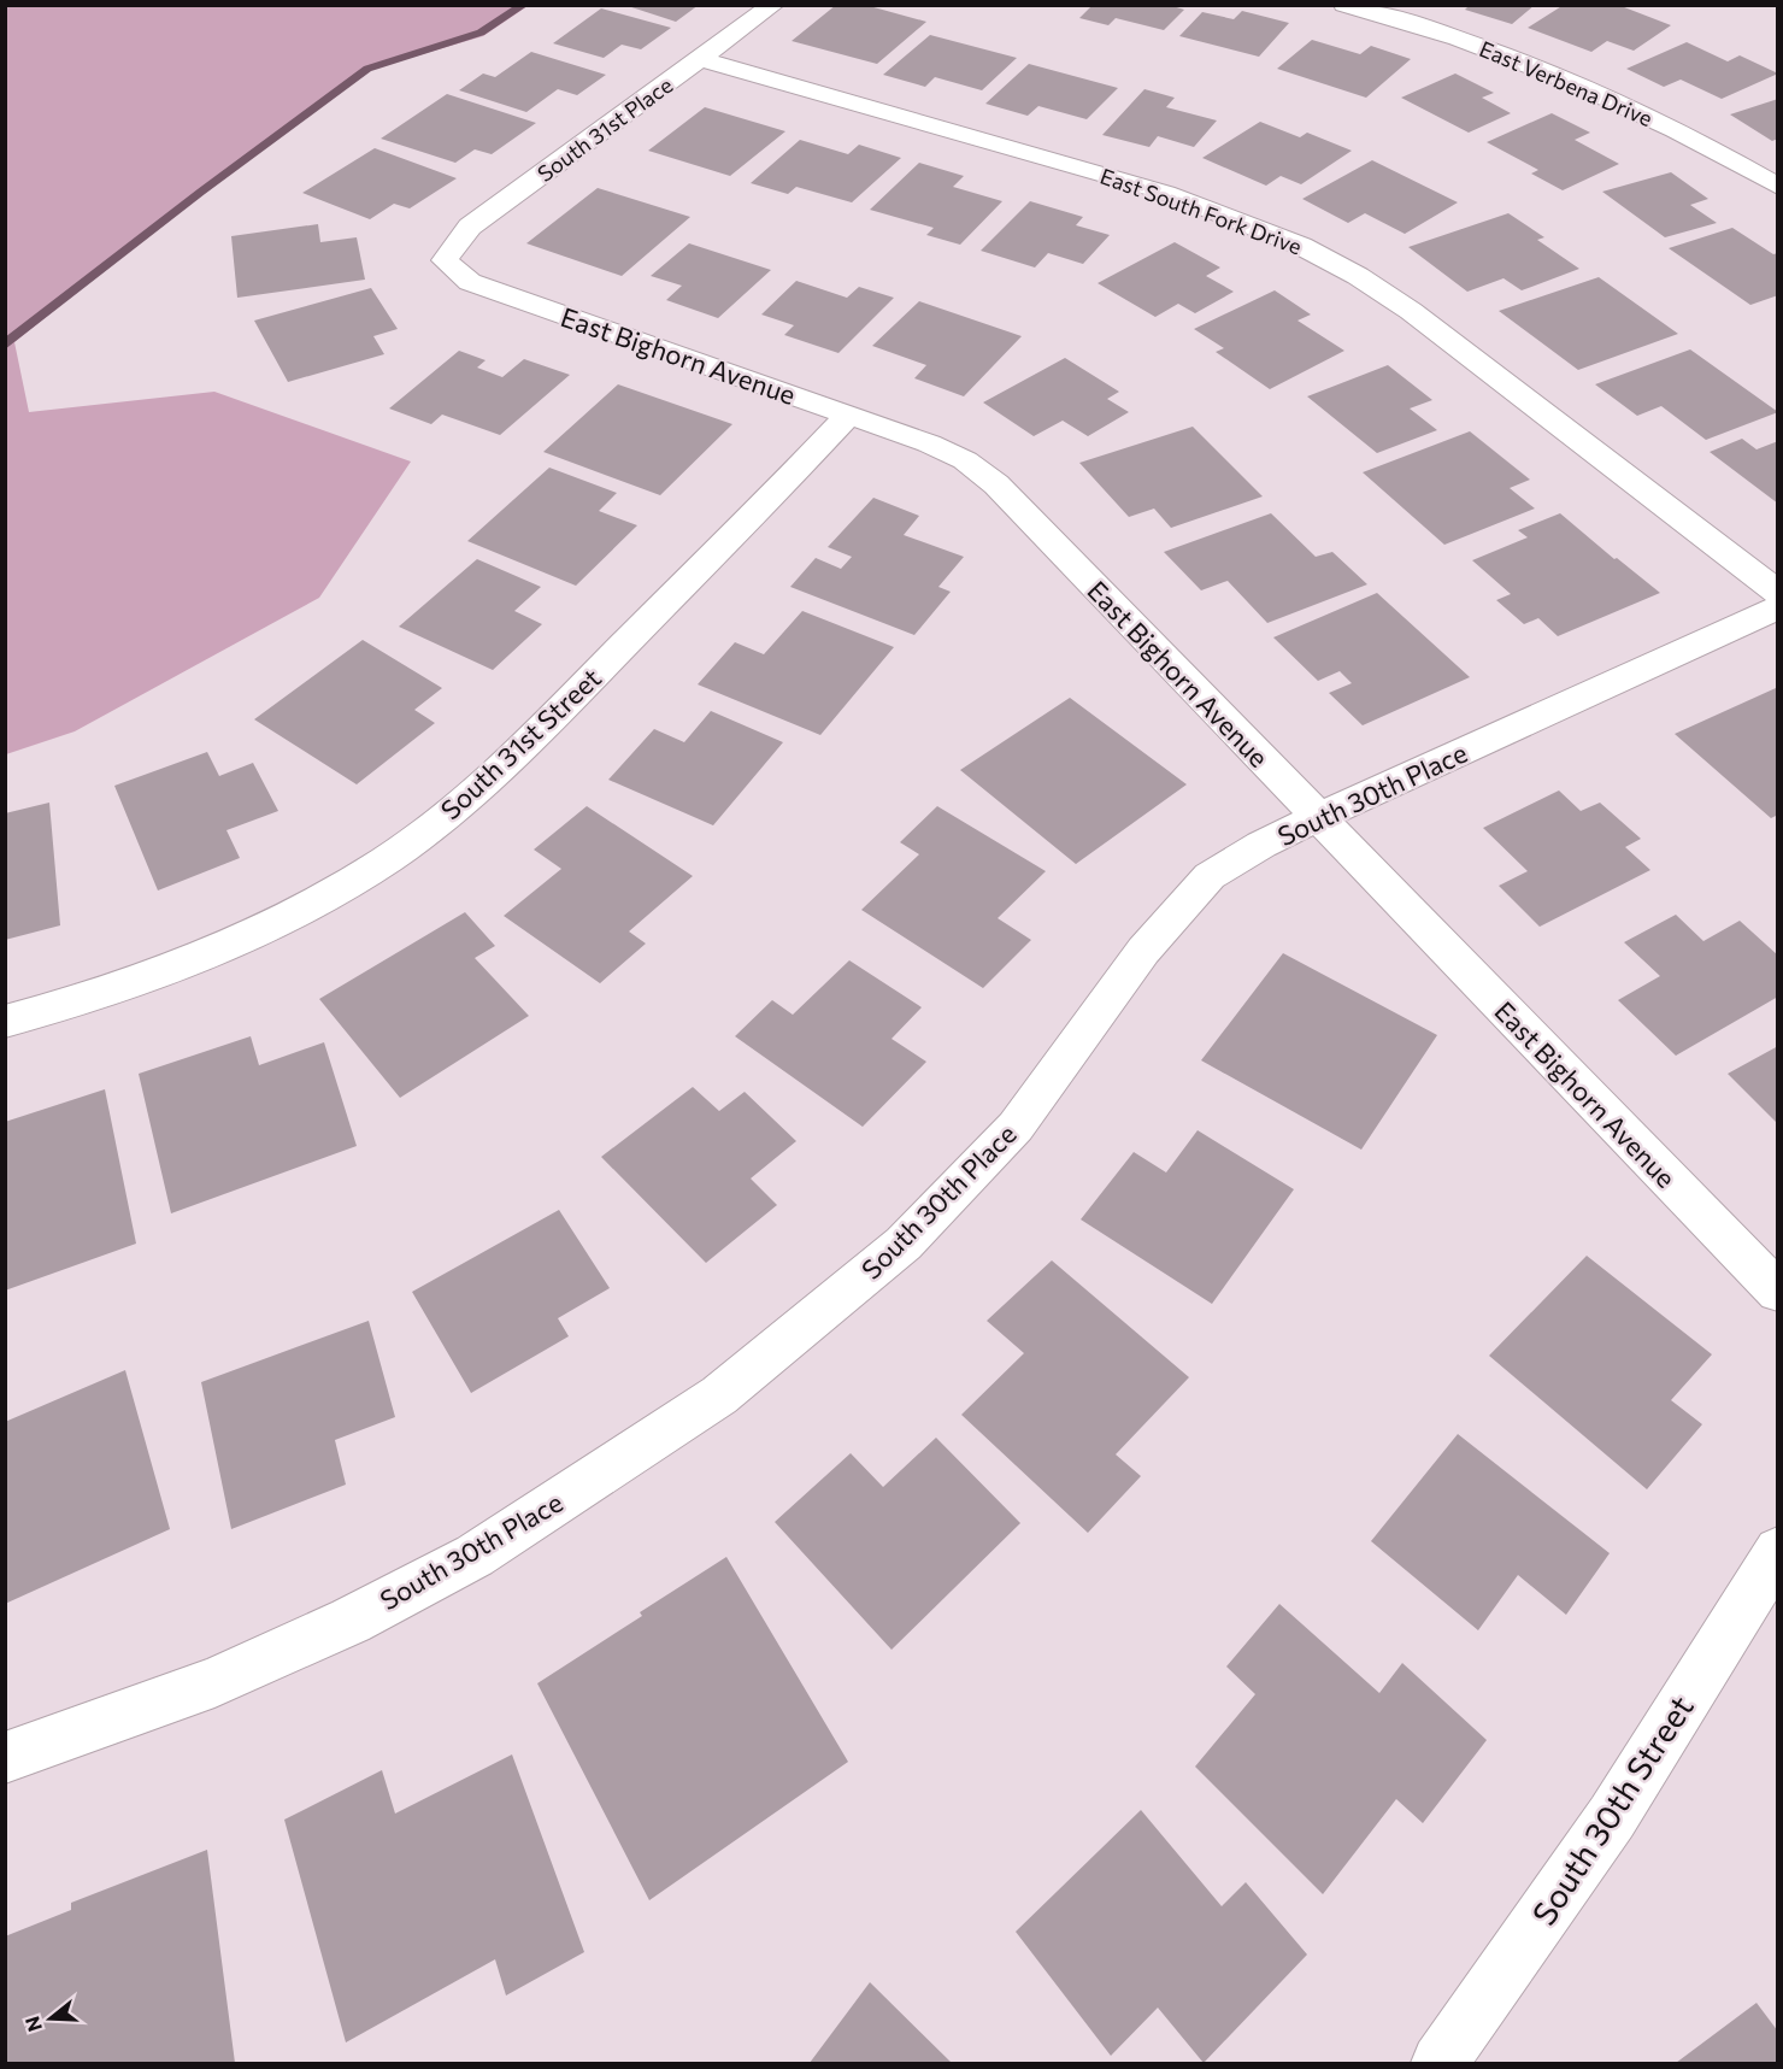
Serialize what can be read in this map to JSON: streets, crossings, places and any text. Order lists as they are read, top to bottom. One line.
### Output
{"streets":{"street":["East Verbena Drive","South 31st Place","East South Fork Drive","East Bighorn Avenue","South 31st Street","South 30th Place","South 30th Street"]},"crossings":[["South 31st Place","East South Fork Drive"],["South 31st Place","East Bighorn Avenue"],["East Bighorn Avenue","South 31st Street"],["East Bighorn Avenue","South 30th Place"]],"north":"left"}
